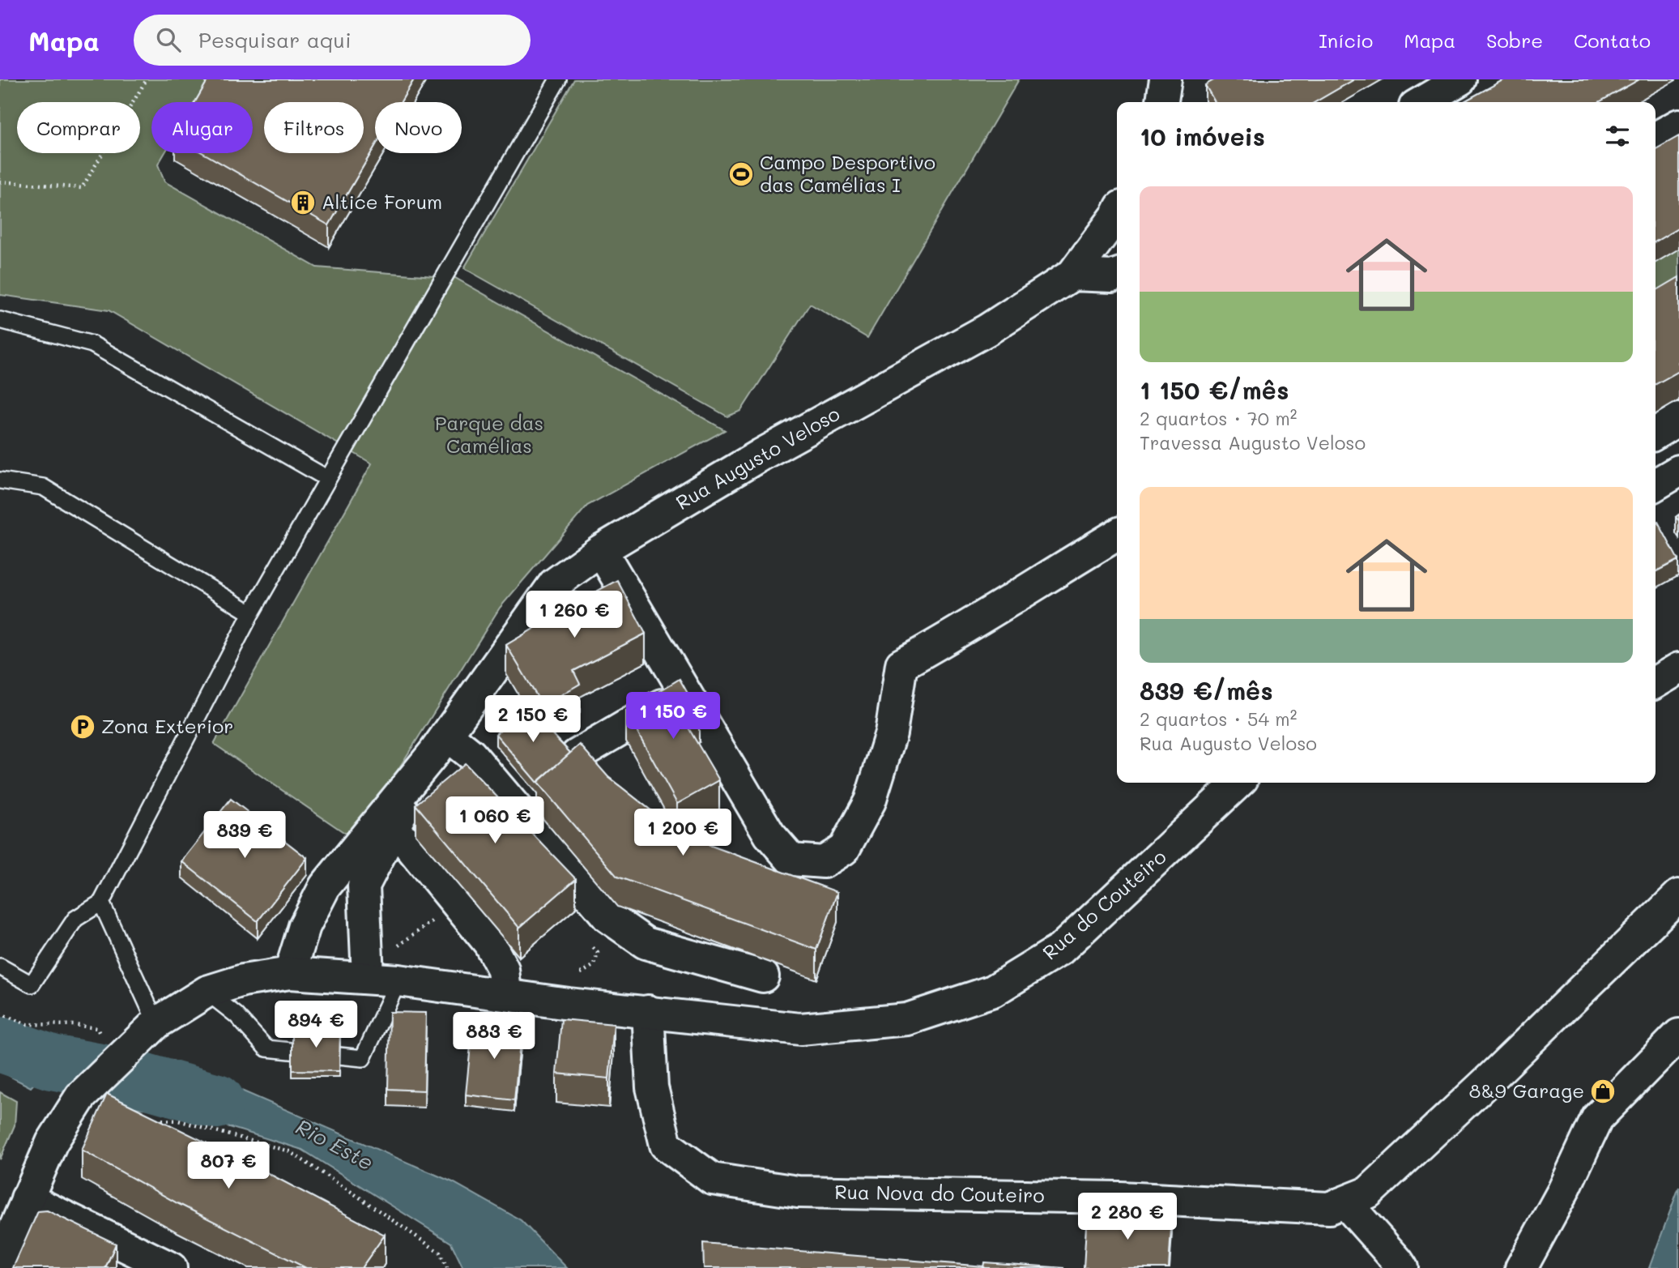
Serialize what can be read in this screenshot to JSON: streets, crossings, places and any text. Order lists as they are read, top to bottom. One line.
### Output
{"streets":{"street":["Rua Augusto Veloso","Rua do Couteiro","Rua Nova do Couteiro"]},"crossings":[["Rua Augusto Veloso","Rua do Couteiro"],["Rua do Couteiro","Rua Nova do Couteiro"]],"water":["Rio Este"],"parks":["Parque das Camélias"],"places":{"sports":["Campo Desportivo das Camélias I"],"building":["Altice Forum"],"parking":["Zona Exterior"],"shop":["8&9 Garage"]},"page":{"header":"Mapa","search":"Pesquisar aqui","nav":["Início","Mapa","Sobre","Contato"],"chip":["Comprar","Alugar","Filtros","Novo"],"heading":"10 imóveis","list":[{"name":"1 150 €/mês","note":"2 quartos · 70 m² · Travessa Augusto Veloso"},{"name":"839 €/mês","note":"2 quartos · 54 m² · Rua Augusto Veloso"}],"price":["1 260 €","1 150 €","2 150 €","1 060 €","1 200 €","839 €","894 €","883 €","807 €","2 280 €"]}}
